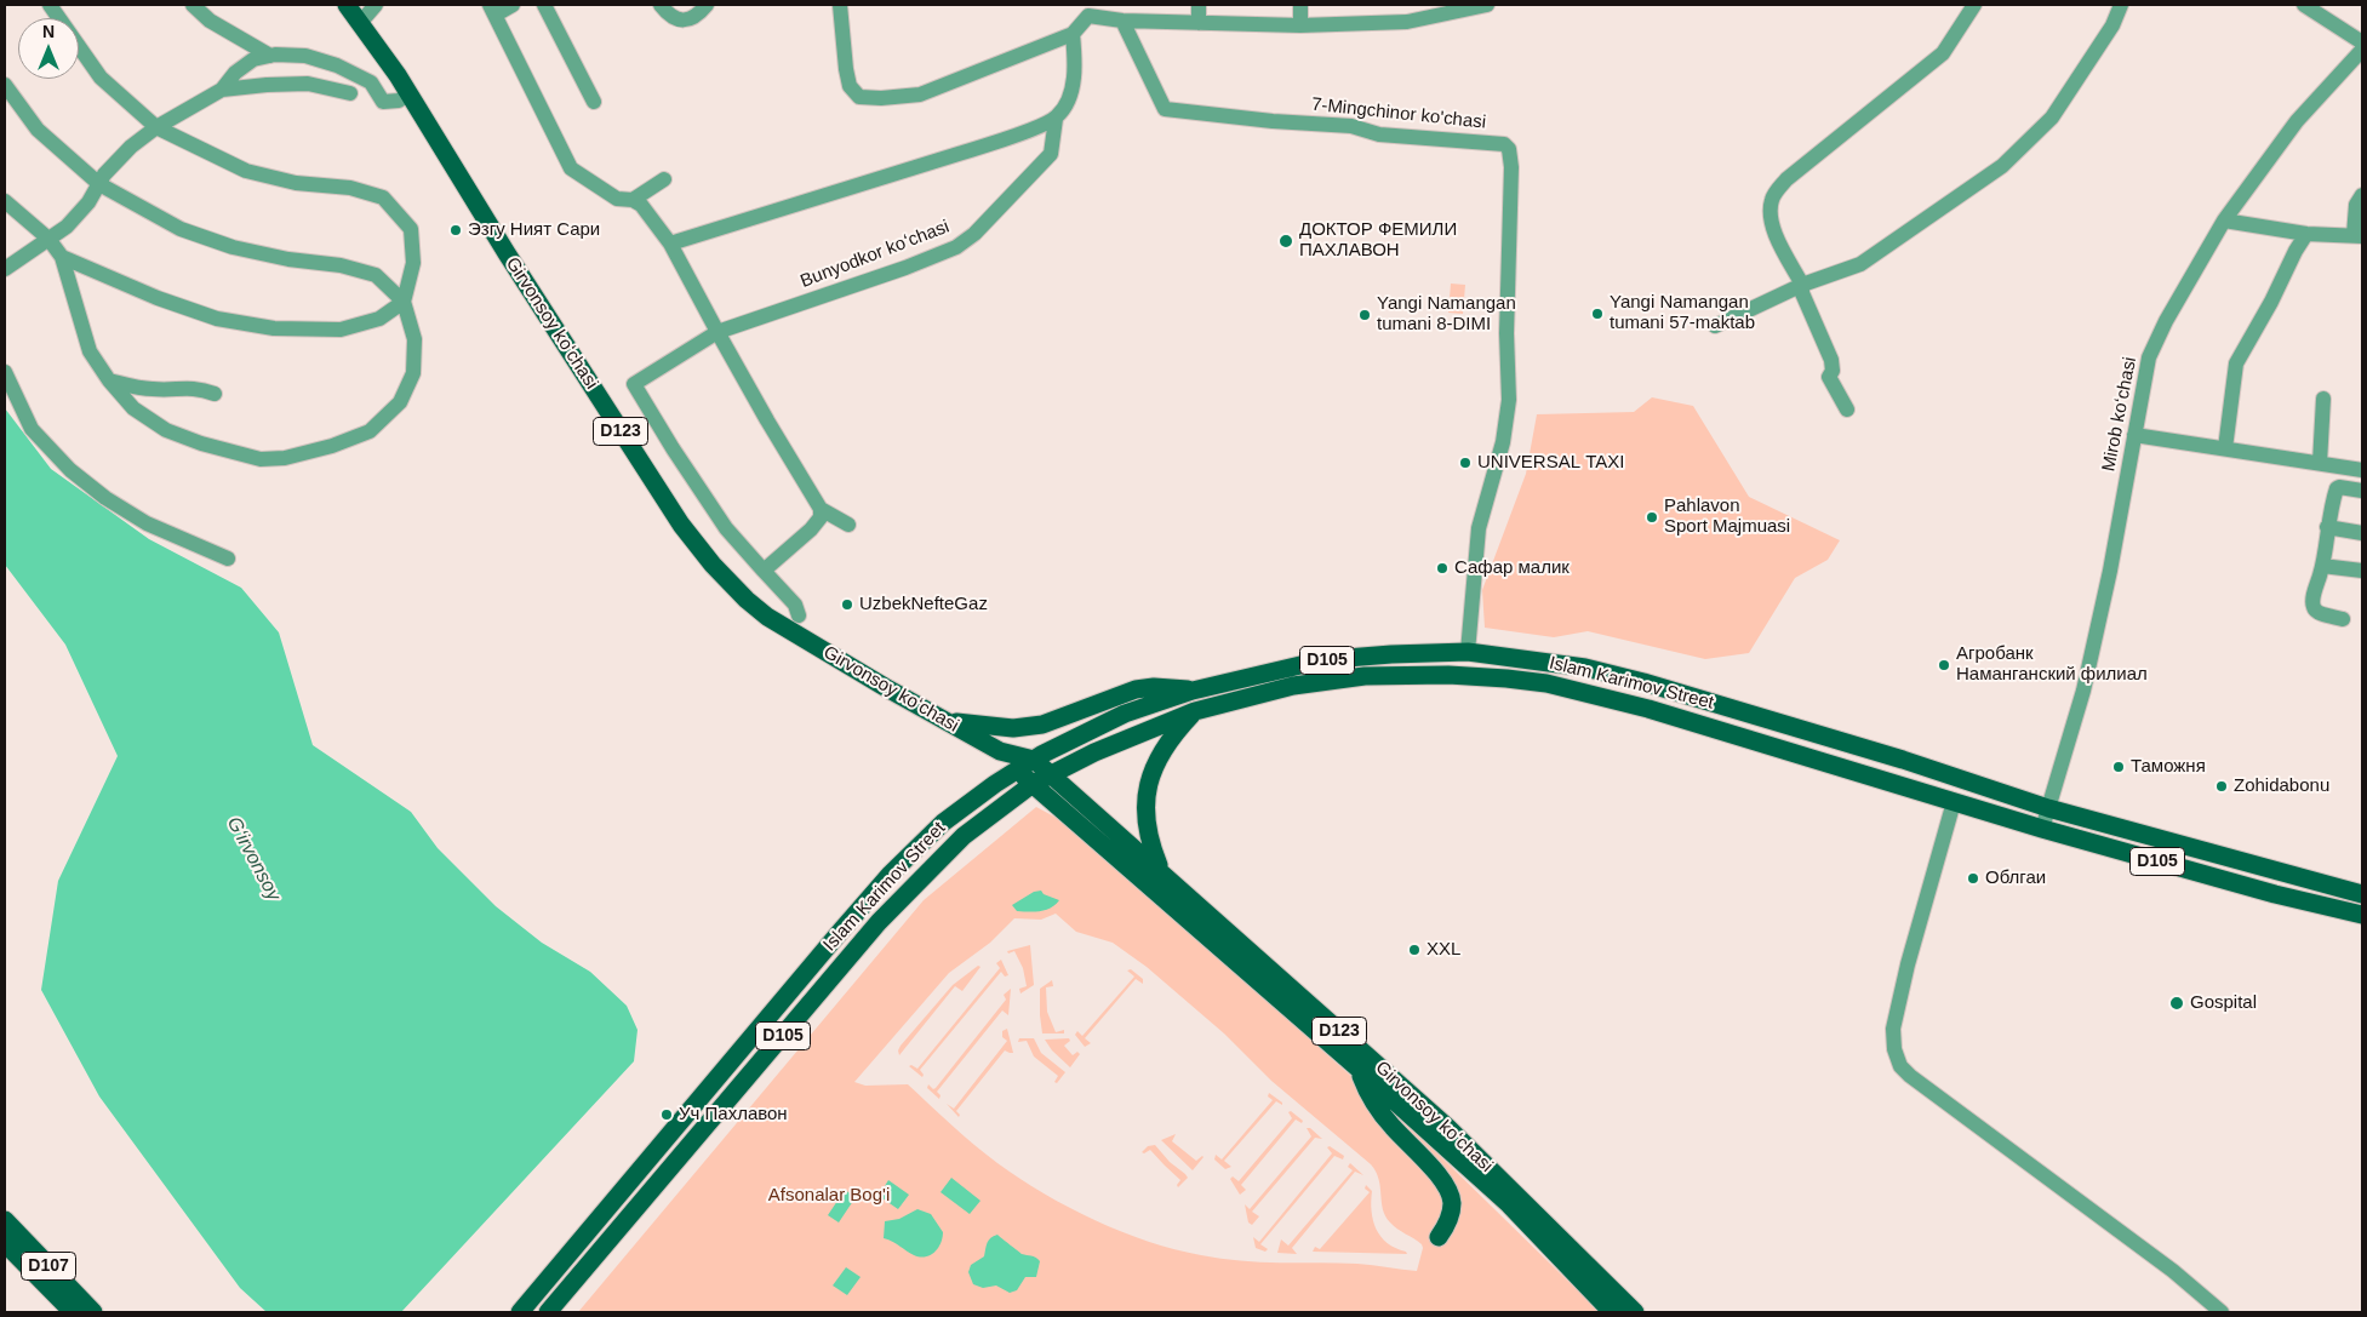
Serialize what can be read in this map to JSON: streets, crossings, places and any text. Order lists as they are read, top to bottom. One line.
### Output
{"streets":{"main road":["Girvonsoy koʻchasi","D123","D105","Islam Karimov Street","D107"],"street":["7-Mingchinor ko'chasi","Bunyodkor koʻchasi","Mirob koʻchasi"]},"crossings":[["7-Mingchinor ko'chasi","Islam Karimov Street"],["Girvonsoy koʻchasi","D123"],["Girvonsoy koʻchasi","Islam Karimov Street"],["Mirob koʻchasi","Islam Karimov Street"],["D123","Islam Karimov Street"]],"water":["G‘irvonsoy"],"parks":["Afsonalar Bog'i"],"places":["Эзгу Ният Сари","ДОКТОР ФЕМИЛИ ПАХЛАВОН","Yangi Namangan tumani 57-maktab","Yangi Namangan tumani 8-DIMI","UNIVERSAL TAXI","Pahlavon Sport Majmuasi","Сафар малик","UzbekNefteGaz","Агробанк Наманганский филиал","Таможня","Zohidabonu","Облгаи","XXL","Gospital","Уч Пахлавон"],"north":"top"}
